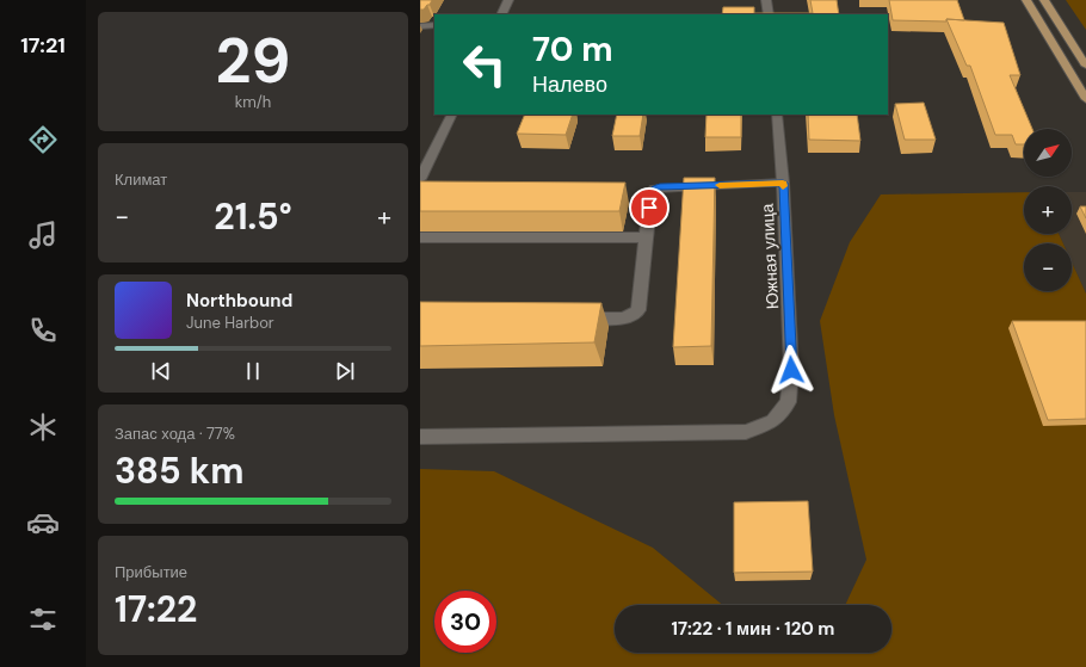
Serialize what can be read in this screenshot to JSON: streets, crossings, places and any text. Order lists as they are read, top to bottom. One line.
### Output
{"streets":{"street":["Южная улица"]},"north":"top right","page":{"tabs":"17:21","tile":[["29","km/h"],"Климат",["Запас хода · 77%","385 km"],["Прибытие","17:22"]],"turn":["70 m","Налево"],"map_buttons":["+","−"],"heat":["−","21.5°","+"],"song":["Northbound","June Harbor"],"limit":"30","trip":"17:22 · 1 мин · 120 m"}}
